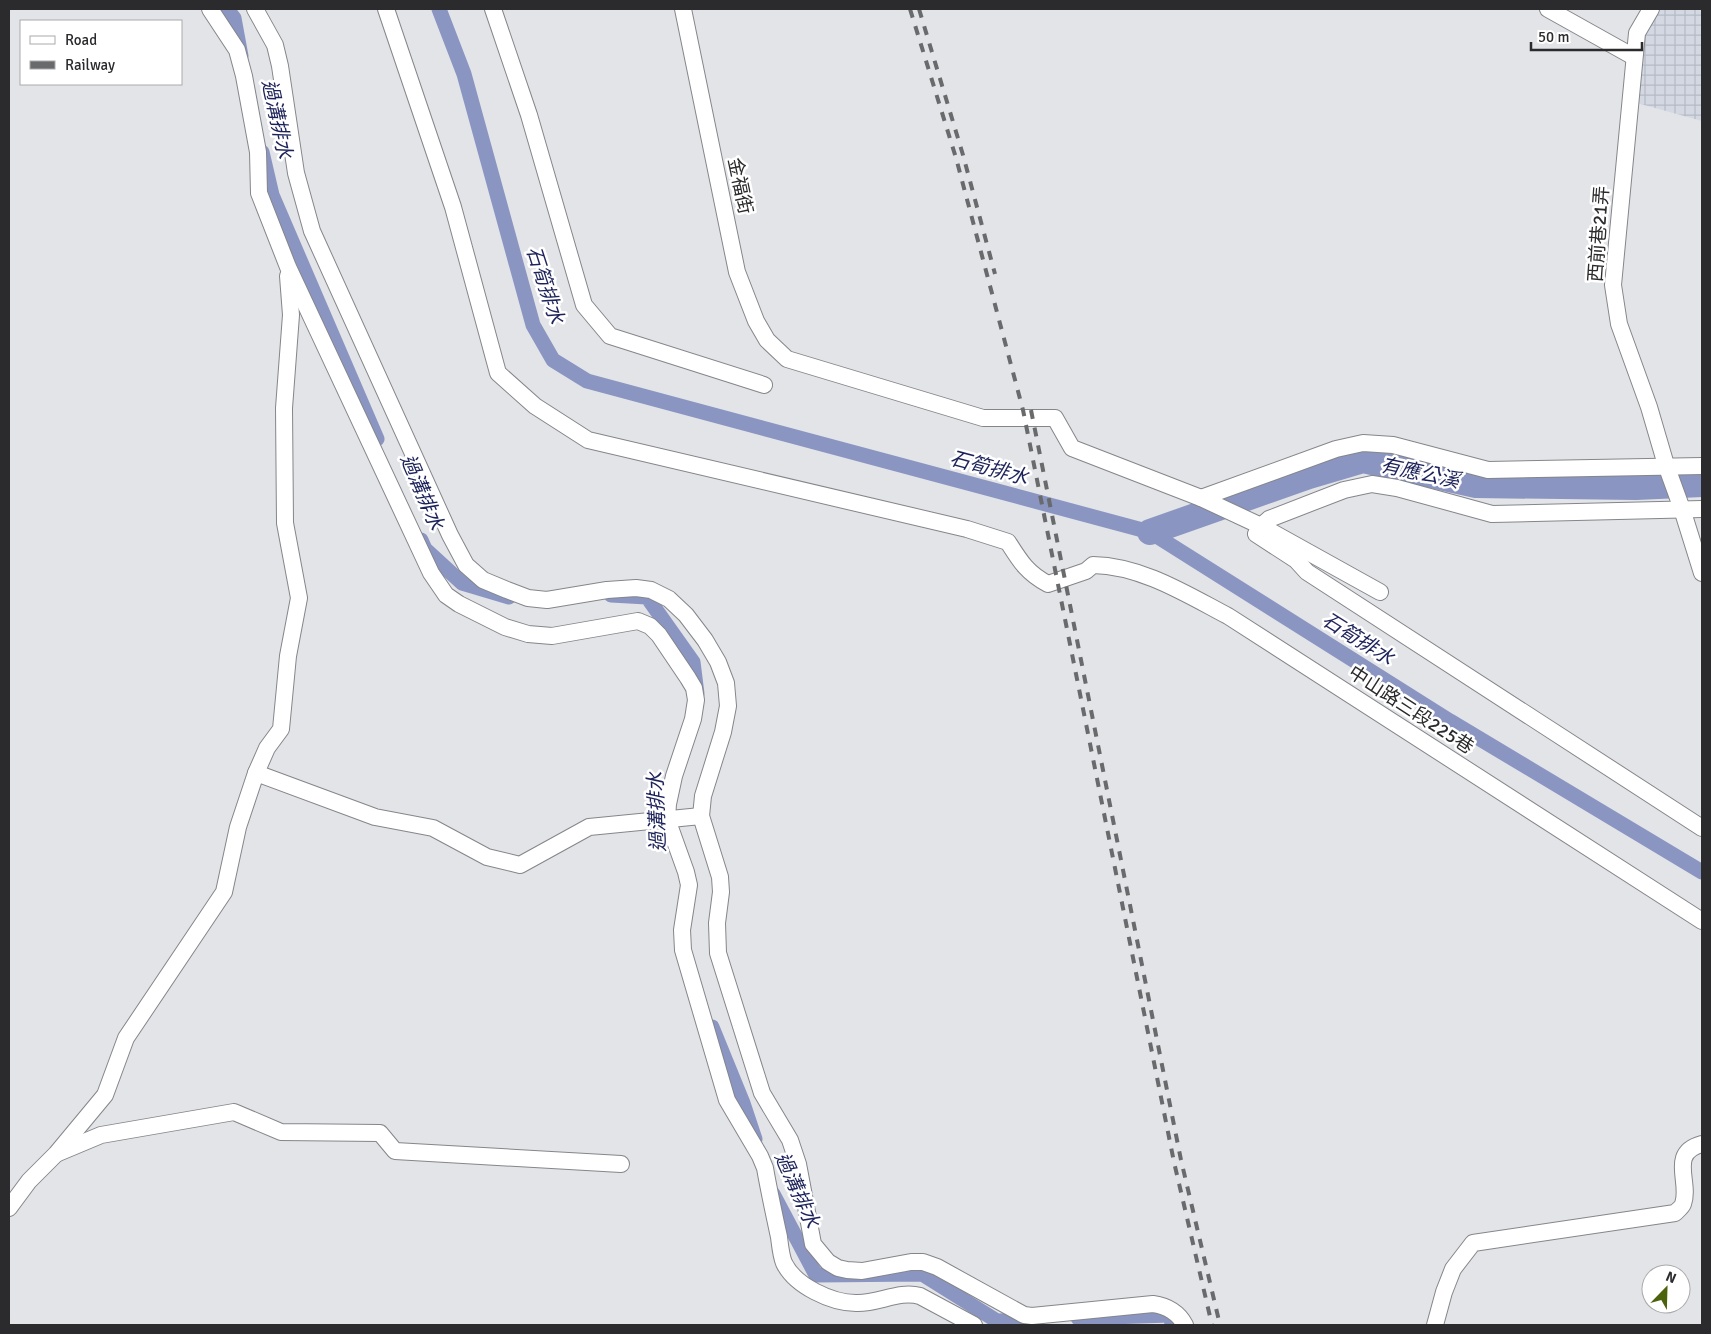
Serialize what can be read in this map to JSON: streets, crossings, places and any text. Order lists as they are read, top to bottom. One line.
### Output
{"streets":{"street":["金福街","西前巷21弄","中山路三段225巷"]},"water":["過溝排水","石筍排水","有應公溪"],"legend":["Road","Railway"],"scale_bar":"50 m","north":"top right"}
